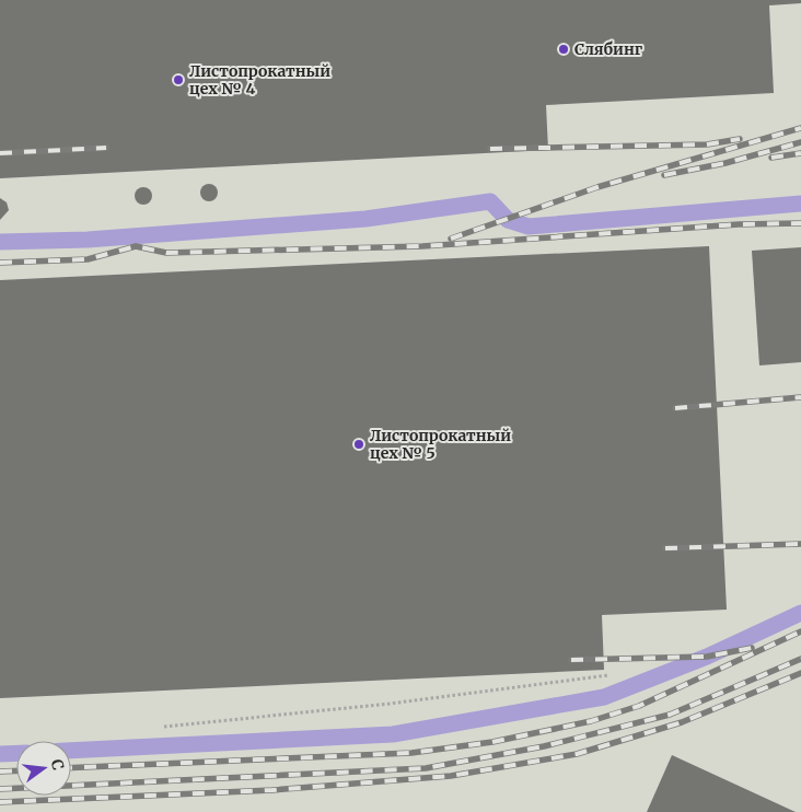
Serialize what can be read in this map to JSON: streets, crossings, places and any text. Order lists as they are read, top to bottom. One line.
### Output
{"places":["Слябинг","Листопрокатный цех № 4","Листопрокатный цех № 5"],"north":"right"}
